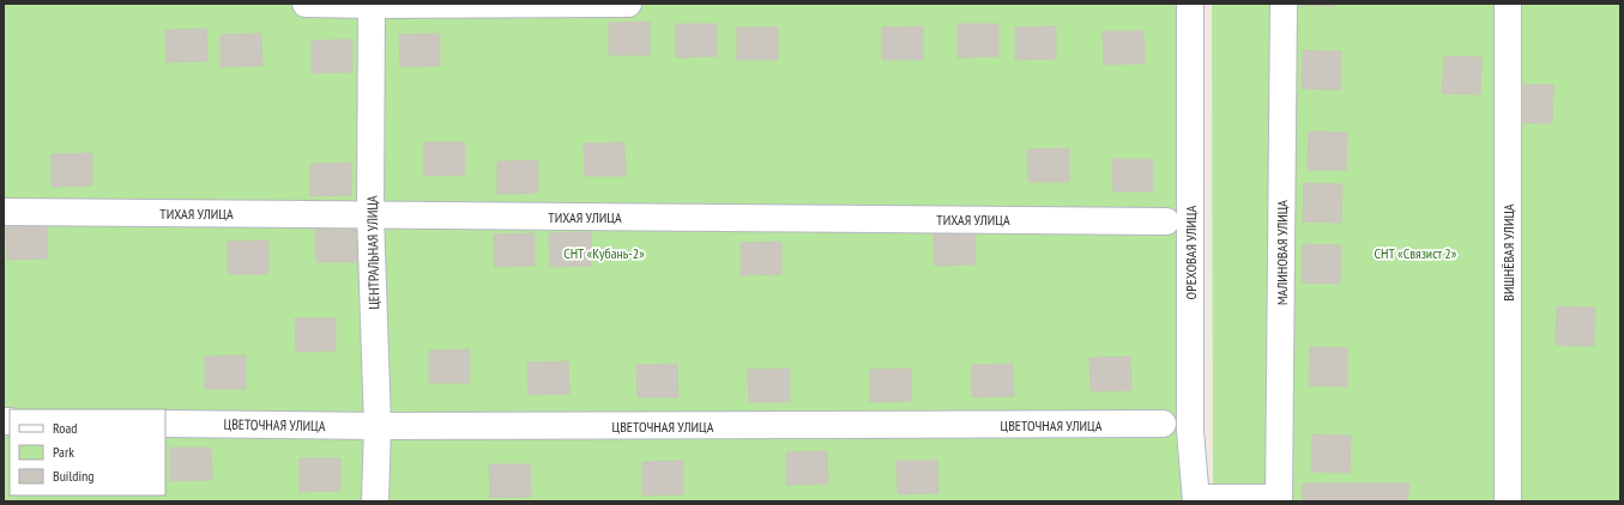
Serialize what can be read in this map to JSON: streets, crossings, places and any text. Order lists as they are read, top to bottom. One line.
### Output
{"streets":{"street":["ТИХАЯ УЛИЦА","ЦЕНТРАЛЬНАЯ УЛИЦА","ОРЕХОВАЯ УЛИЦА","МАЛИНОВАЯ УЛИЦА","ВИШНЁВАЯ УЛИЦА","ЦВЕТОЧНАЯ УЛИЦА"]},"crossings":[["ТИХАЯ УЛИЦА","ЦЕНТРАЛЬНАЯ УЛИЦА"],["ЦЕНТРАЛЬНАЯ УЛИЦА","ЦВЕТОЧНАЯ УЛИЦА"]],"parks":["СНТ «Кубань-2»","СНТ «Связист 2»"],"legend":["Road","Park","Building"]}
